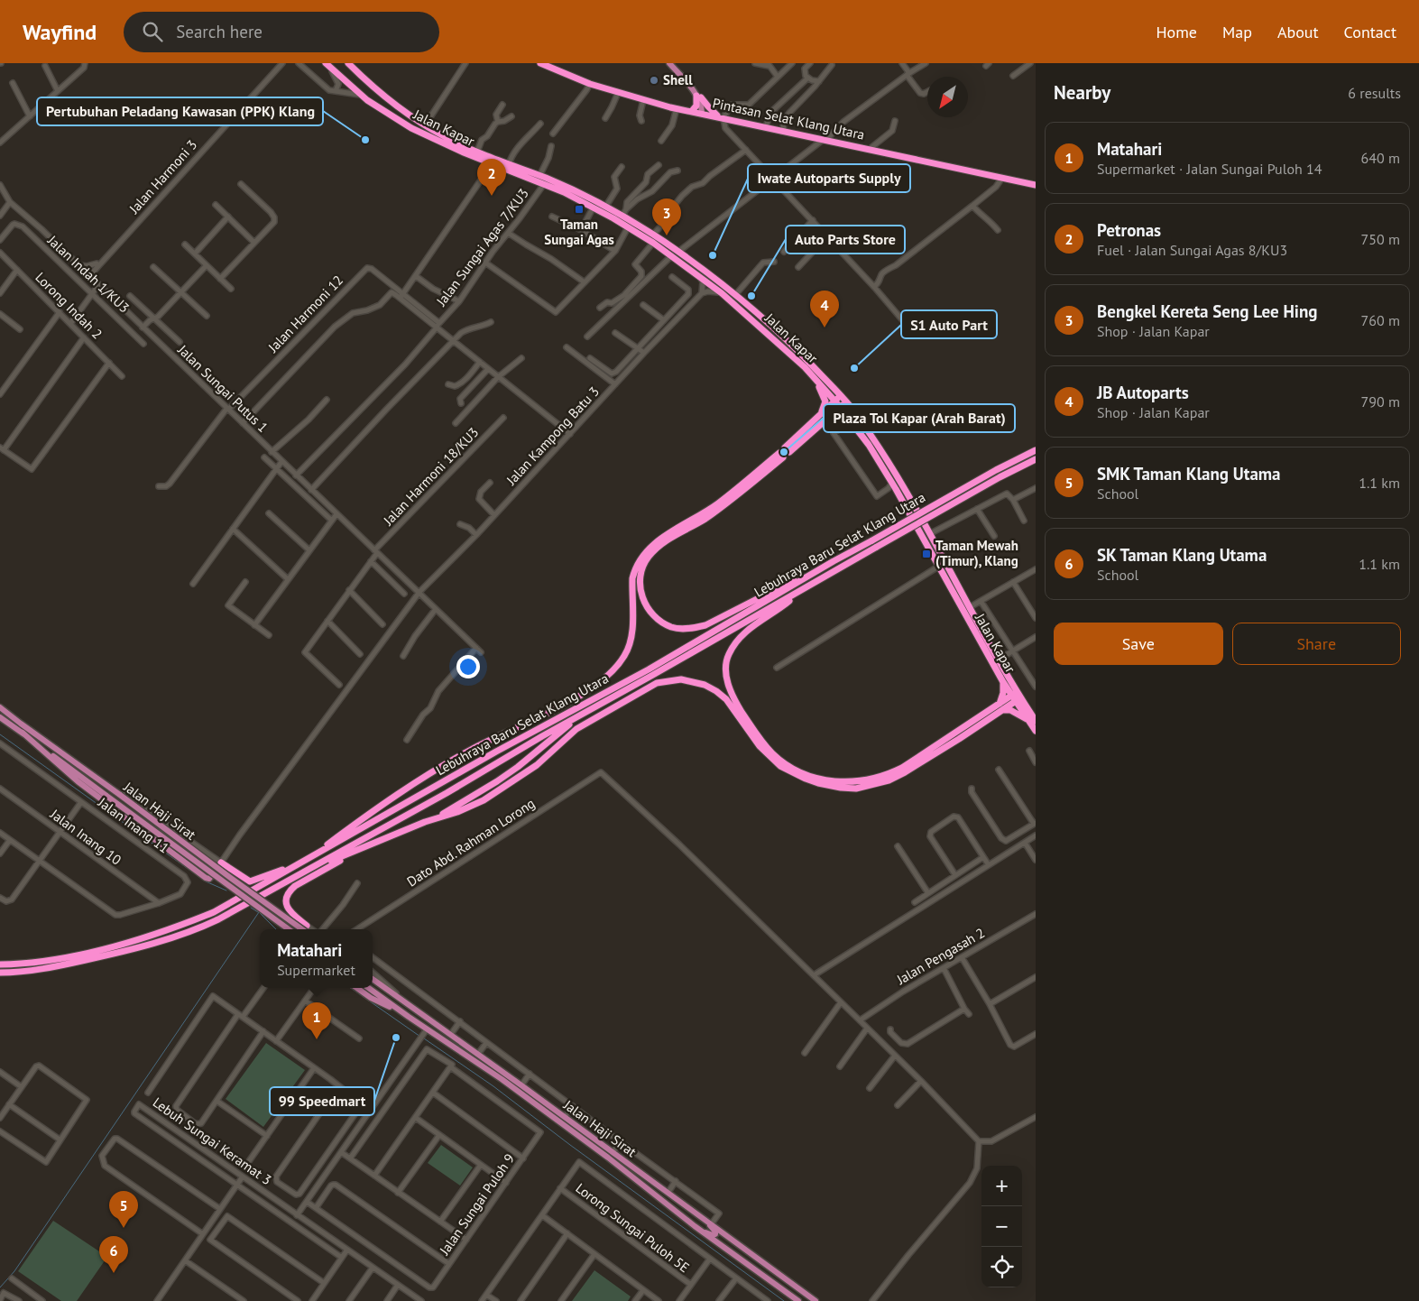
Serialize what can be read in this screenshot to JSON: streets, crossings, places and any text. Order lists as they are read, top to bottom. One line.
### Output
{"streets":{"highway":["Pintasan Selat Klang Utara","Jalan Kapar","Lebuhraya Baru Selat Klang Utara"],"main road":["Jalan Haji Sirat"],"street":["Jalan Harmoni 3","Jalan Sungai Agas 7/KU3","Jalan Indah 1/KU3","Lorong Indah 2","Jalan Harmoni 12","Jalan Sungai Putus 1","Jalan Kampong Batu 3","Jalan Harmoni 18/KU3","Jalan Inang 11","Jalan Inang 10","Dato Abd. Rahman Lorong","Jalan Pengasah 2","Lebuh Sungai Keramat 3","Jalan Sungai Puloh 9","Lorong Sungai Puloh 5E"]},"crossings":[["Jalan Kapar","Jalan Sungai Agas 7/KU3"],["Jalan Harmoni 3","Jalan Sungai Putus 1"],["Jalan Sungai Agas 7/KU3","Jalan Sungai Putus 1"],["Jalan Harmoni 12","Jalan Sungai Putus 1"],["Jalan Sungai Putus 1","Jalan Kampong Batu 3"],["Jalan Sungai Putus 1","Jalan Harmoni 18/KU3"],["Jalan Inang 11","Jalan Inang 10"]],"places":{"other":["Shell","Pertubuhan Peladang Kawasan (PPK) Klang","Iwate Autoparts Supply","Auto Parts Store","S1 Auto Part","Plaza Tol Kapar (Arah Barat)","99 Speedmart"],"transit":["Taman Sungai Agas","Taman Mewah (Timur), Klang"]},"north":"bottom left","page":{"header":"Wayfind","search":"Search here","nav":["Home","Map","About","Contact"],"heading":["Nearby","6 results"],"list":[{"mark":"1","name":"Matahari","note":"Supermarket · Jalan Sungai Puloh 14","value":"640 m"},{"mark":"2","name":"Petronas","note":"Fuel · Jalan Sungai Agas 8/KU3","value":"750 m"},{"mark":"3","name":"Bengkel Kereta Seng Lee Hing","note":"Shop · Jalan Kapar","value":"760 m"},{"mark":"4","name":"JB Autoparts","note":"Shop · Jalan Kapar","value":"790 m"},{"mark":"5","name":"SMK Taman Klang Utama","note":"School","value":"1.1 km"},{"mark":"6","name":"SK Taman Klang Utama","note":"School","value":"1.1 km"}],"pins":["2","3","4","1","5","6"],"buttons":["Save","Share"],"popup":["Matahari","Supermarket"],"map_buttons":["+","−"]}}
